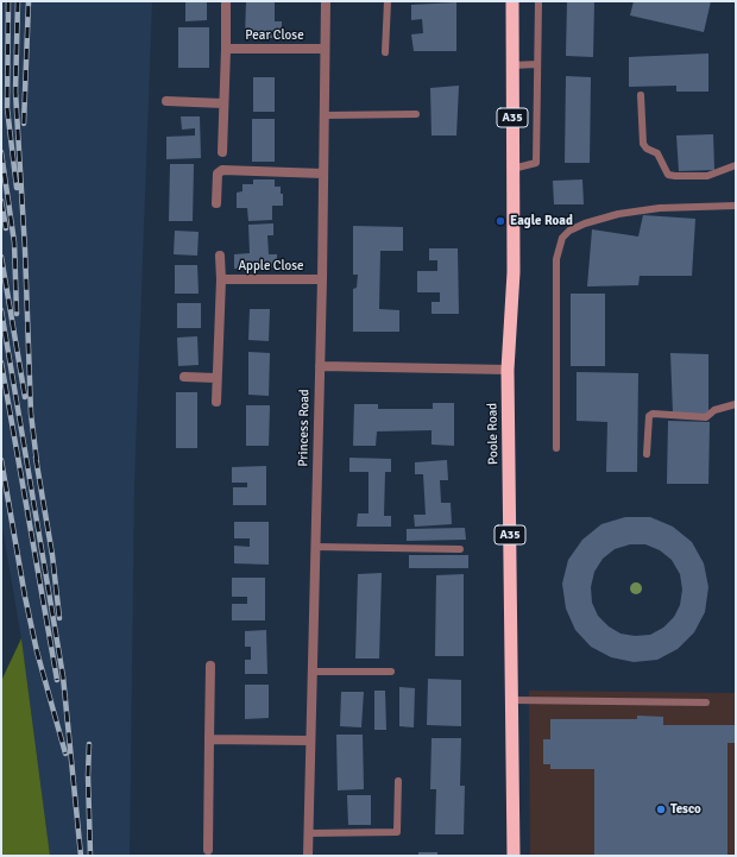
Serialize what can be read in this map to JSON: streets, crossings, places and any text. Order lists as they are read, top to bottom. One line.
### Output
{"streets":{"highway":["A35","Poole Road"],"street":["Pear Close","Apple Close","Princess Road"]},"crossings":[["Pear Close","Princess Road"],["Apple Close","Princess Road"]],"places":["Eagle Road","Tesco"]}
